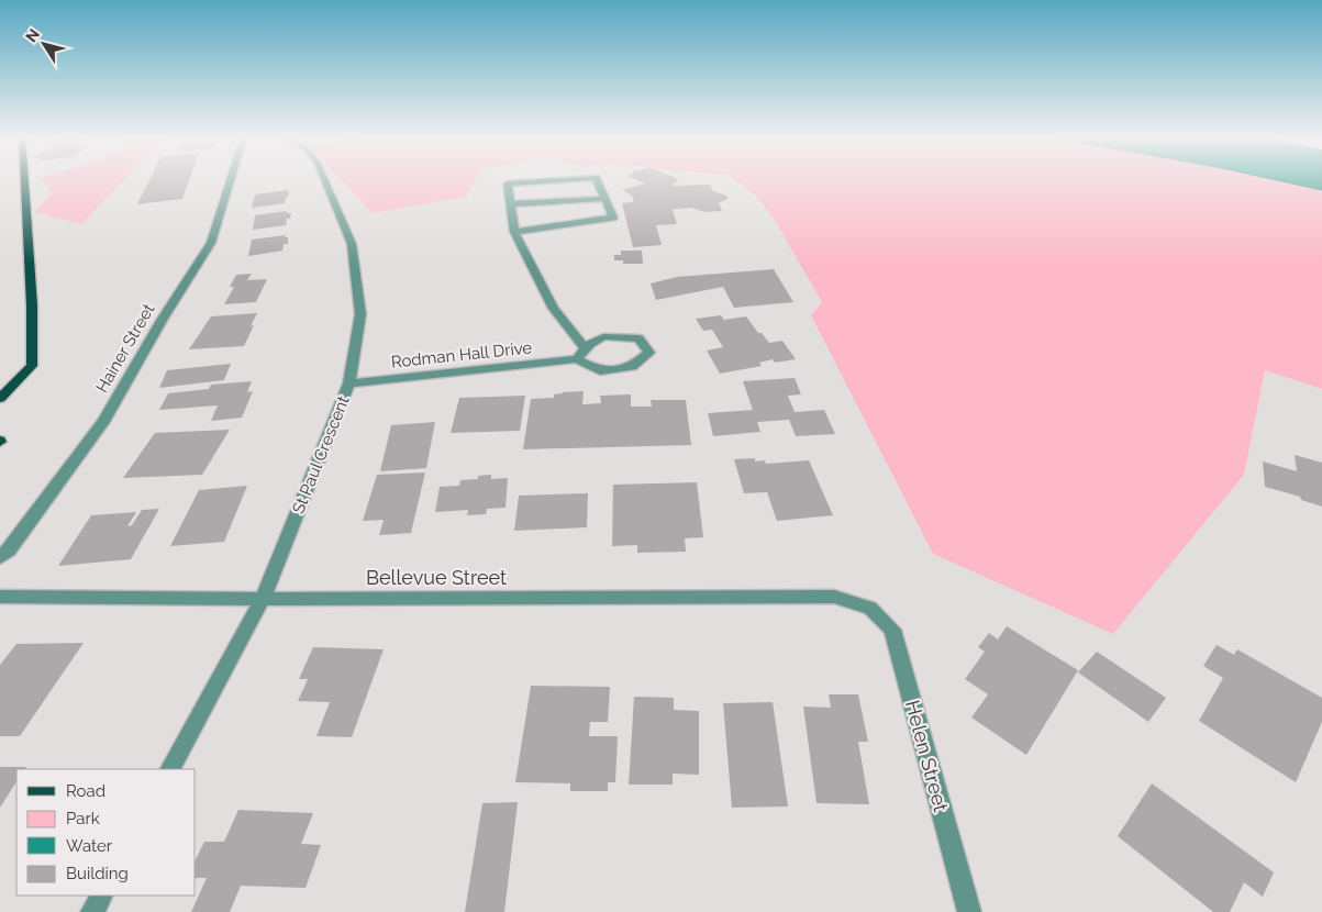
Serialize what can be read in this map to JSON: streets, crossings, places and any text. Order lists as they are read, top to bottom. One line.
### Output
{"streets":{"street":["Hainer Street","Rodman Hall Drive","St Paul Crescent","Bellevue Street","Helen Street"]},"crossings":[["Rodman Hall Drive","St Paul Crescent"],["St Paul Crescent","Bellevue Street"],["Bellevue Street","Helen Street"]],"legend":["Road","Park","Water","Building"],"north":"top left"}
